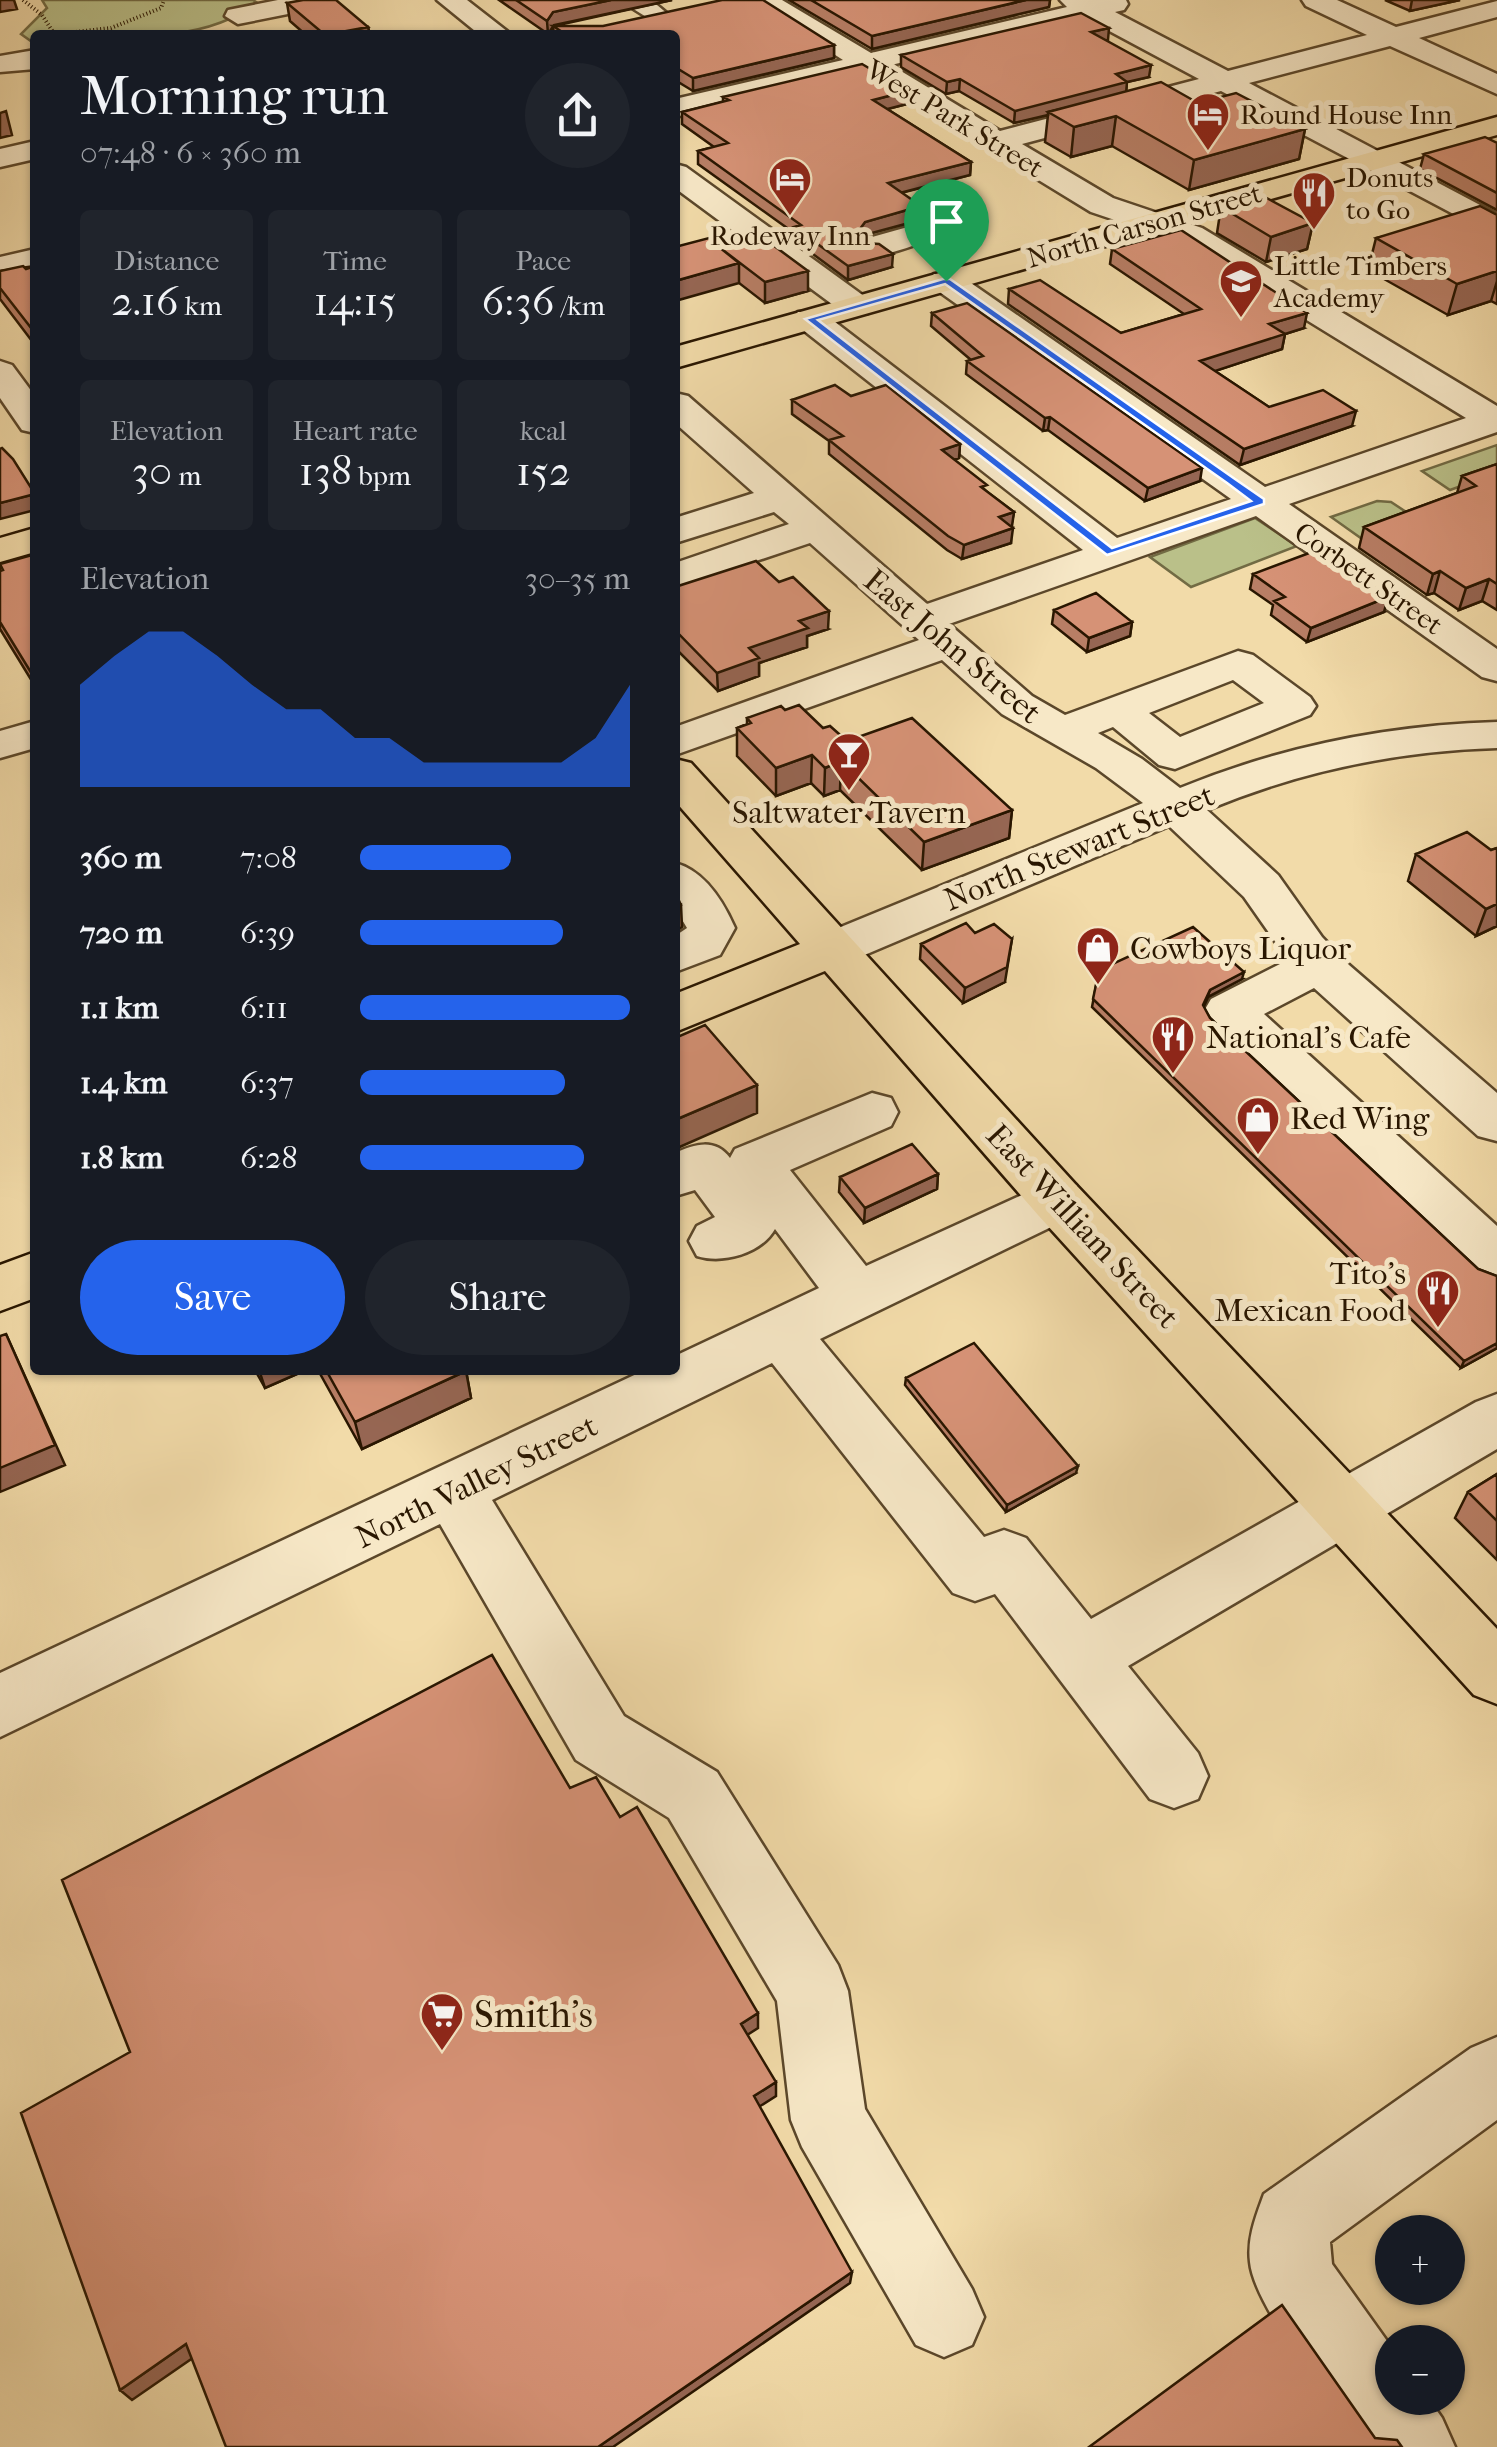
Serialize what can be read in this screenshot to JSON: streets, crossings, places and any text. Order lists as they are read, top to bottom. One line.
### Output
{"streets":{"main road":["North Carson Street","North Stewart Street","East William Street"],"street":["West Park Street","Corbett Street","East John Street","North Valley Street"]},"crossings":[["West Park Street","North Carson Street"],["North Carson Street","Corbett Street"],["East John Street","North Stewart Street"],["North Stewart Street","East William Street"],["East William Street","North Valley Street"]],"places":{"hotel":["Round House Inn","Rodeway Inn"],"restaurant":["Donuts to Go","National's Cafe","Tito's Mexican Food"],"school or university":["Little Timbers Academy"],"bar":["Saltwater Tavern"],"shop":["Cowboys Liquor","Red Wing"],"supermarket":["Smith's"]},"page":{"heading":["Morning run","07:48 · 6 × 360 m"],"stats":[["Distance","2.16 km"],["Time","14:15"],["Pace","6:36 /km"],["Elevation","30 m"],["Heart rate","138 bpm"],["kcal","152"]],"chart":["Elevation","30–35 m"],"list":[{"name":"360 m","note":"7:08"},{"name":"720 m","note":"6:39"},{"name":"1.1 km","note":"6:11"},{"name":"1.4 km","note":"6:37"},{"name":"1.8 km","note":"6:28"}],"buttons":["Save","Share"],"map_buttons":["+","−"]}}
